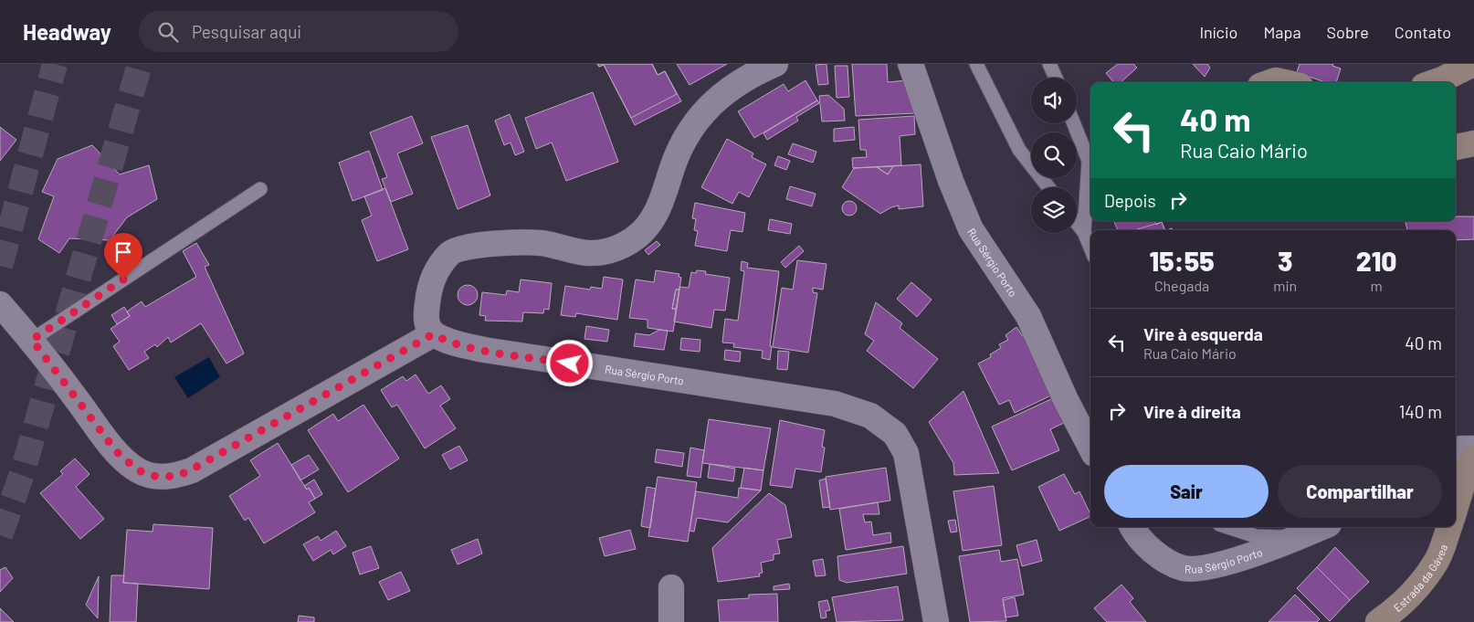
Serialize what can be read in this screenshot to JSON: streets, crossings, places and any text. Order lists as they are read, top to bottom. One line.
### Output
{"streets":{"street":["Rua Sérgio Porto","Estrada da Gávea"]},"page":{"header":"Headway","search":"Pesquisar aqui","nav":["Início","Mapa","Sobre","Contato"],"turn":["40 m","Rua Caio Mário"],"then":"Depois","eta":["15:55","Chegada","3","min","210","m"],"list":[{"name":"Vire à esquerda","note":"Rua Caio Mário","value":"40 m"},{"name":"Vire à direita","value":"140 m"}],"buttons":["Sair","Compartilhar"]}}
